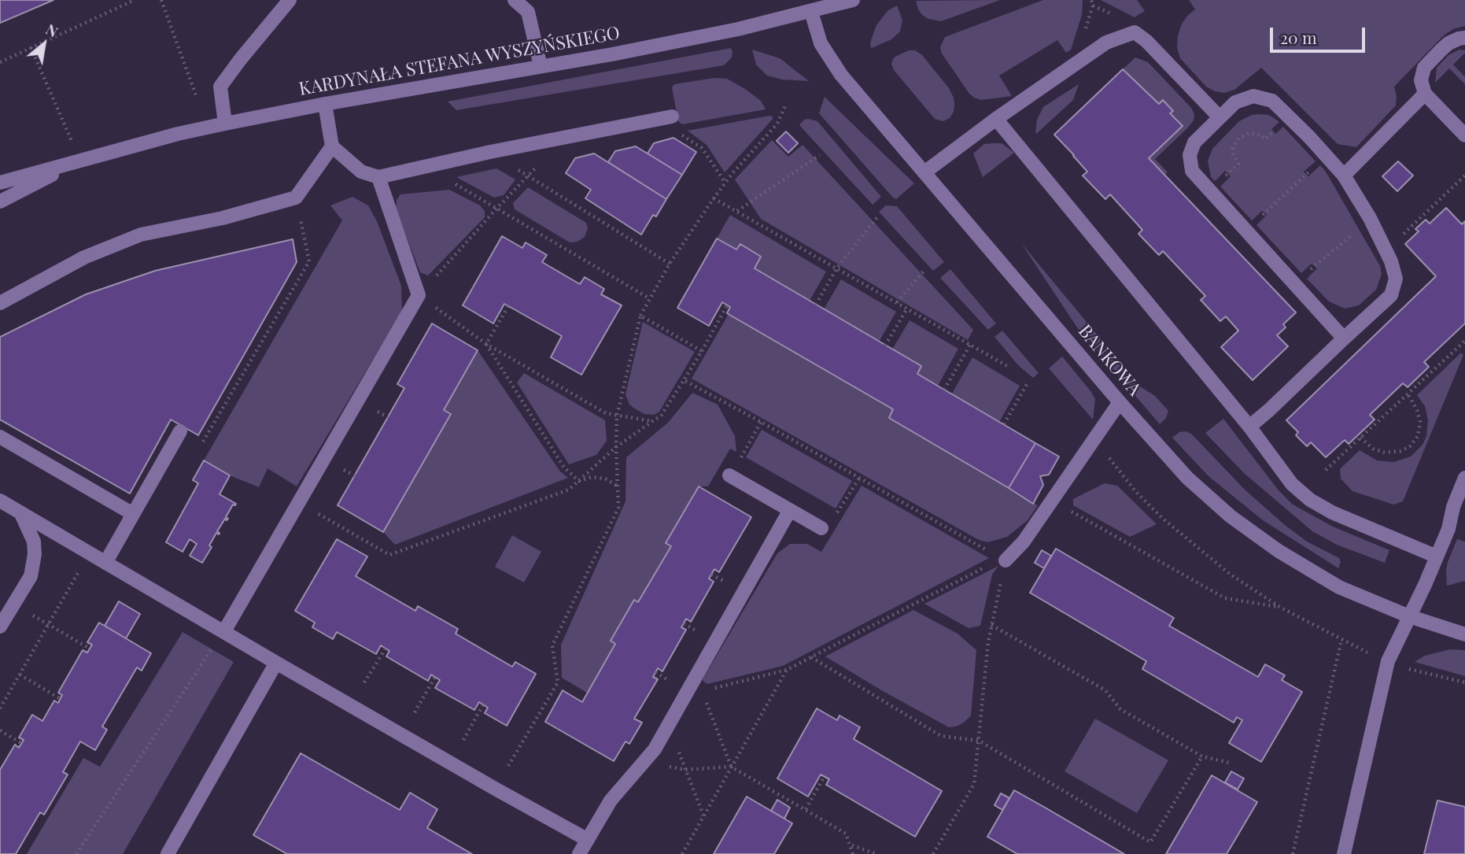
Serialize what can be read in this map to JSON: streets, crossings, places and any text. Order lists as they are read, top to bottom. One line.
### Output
{"streets":{"street":["KARDYNAŁA STEFANA WYSZYŃSKIEGO","BANKOWA"]},"crossings":[["KARDYNAŁA STEFANA WYSZYŃSKIEGO","BANKOWA"]],"scale_bar":"20 m","north":"top right"}
